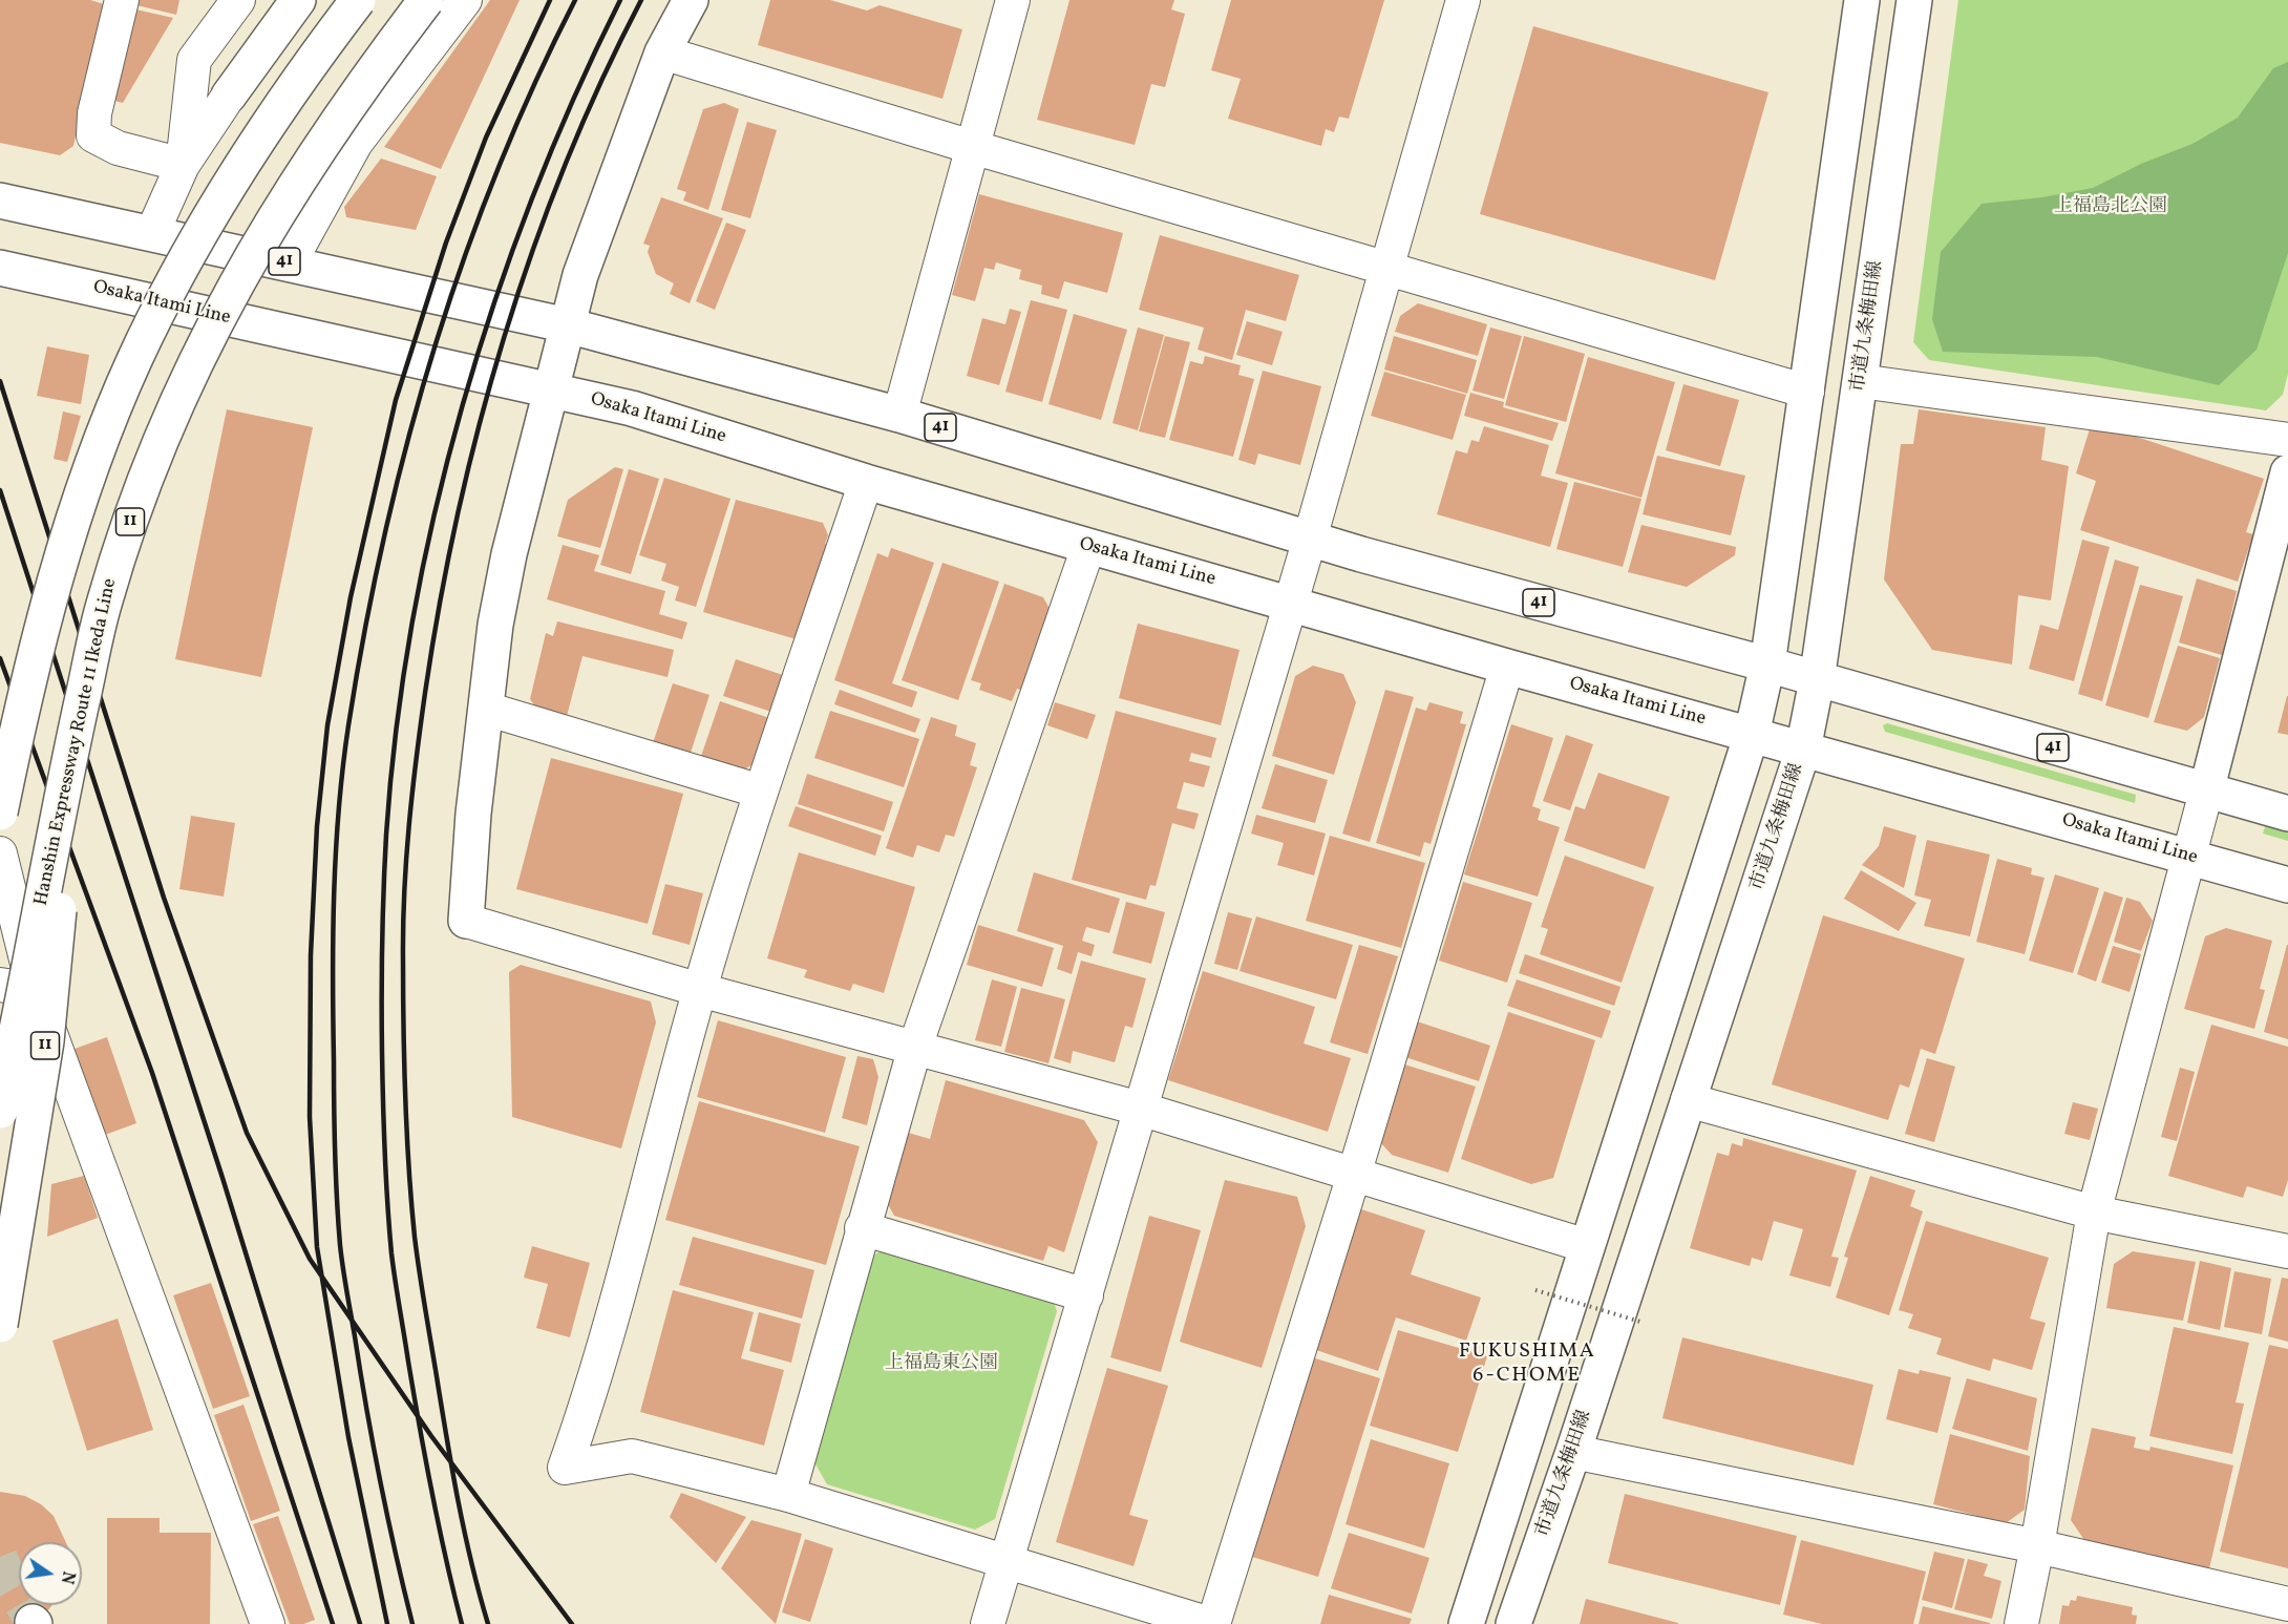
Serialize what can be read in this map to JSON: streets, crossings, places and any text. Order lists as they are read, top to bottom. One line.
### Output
{"streets":{"main road":["41","Osaka Itami Line","市道九条梅田線","11","Hanshin Expressway Route 11 Ikeda Line"]},"crossings":[["41","市道九条梅田線"],["Osaka Itami Line","市道九条梅田線"],["11","Hanshin Expressway Route 11 Ikeda Line"]],"districts":["FUKUSHIMA 6-CHOME"],"parks":["上福島北公園","上福島東公園"],"north":"right"}
